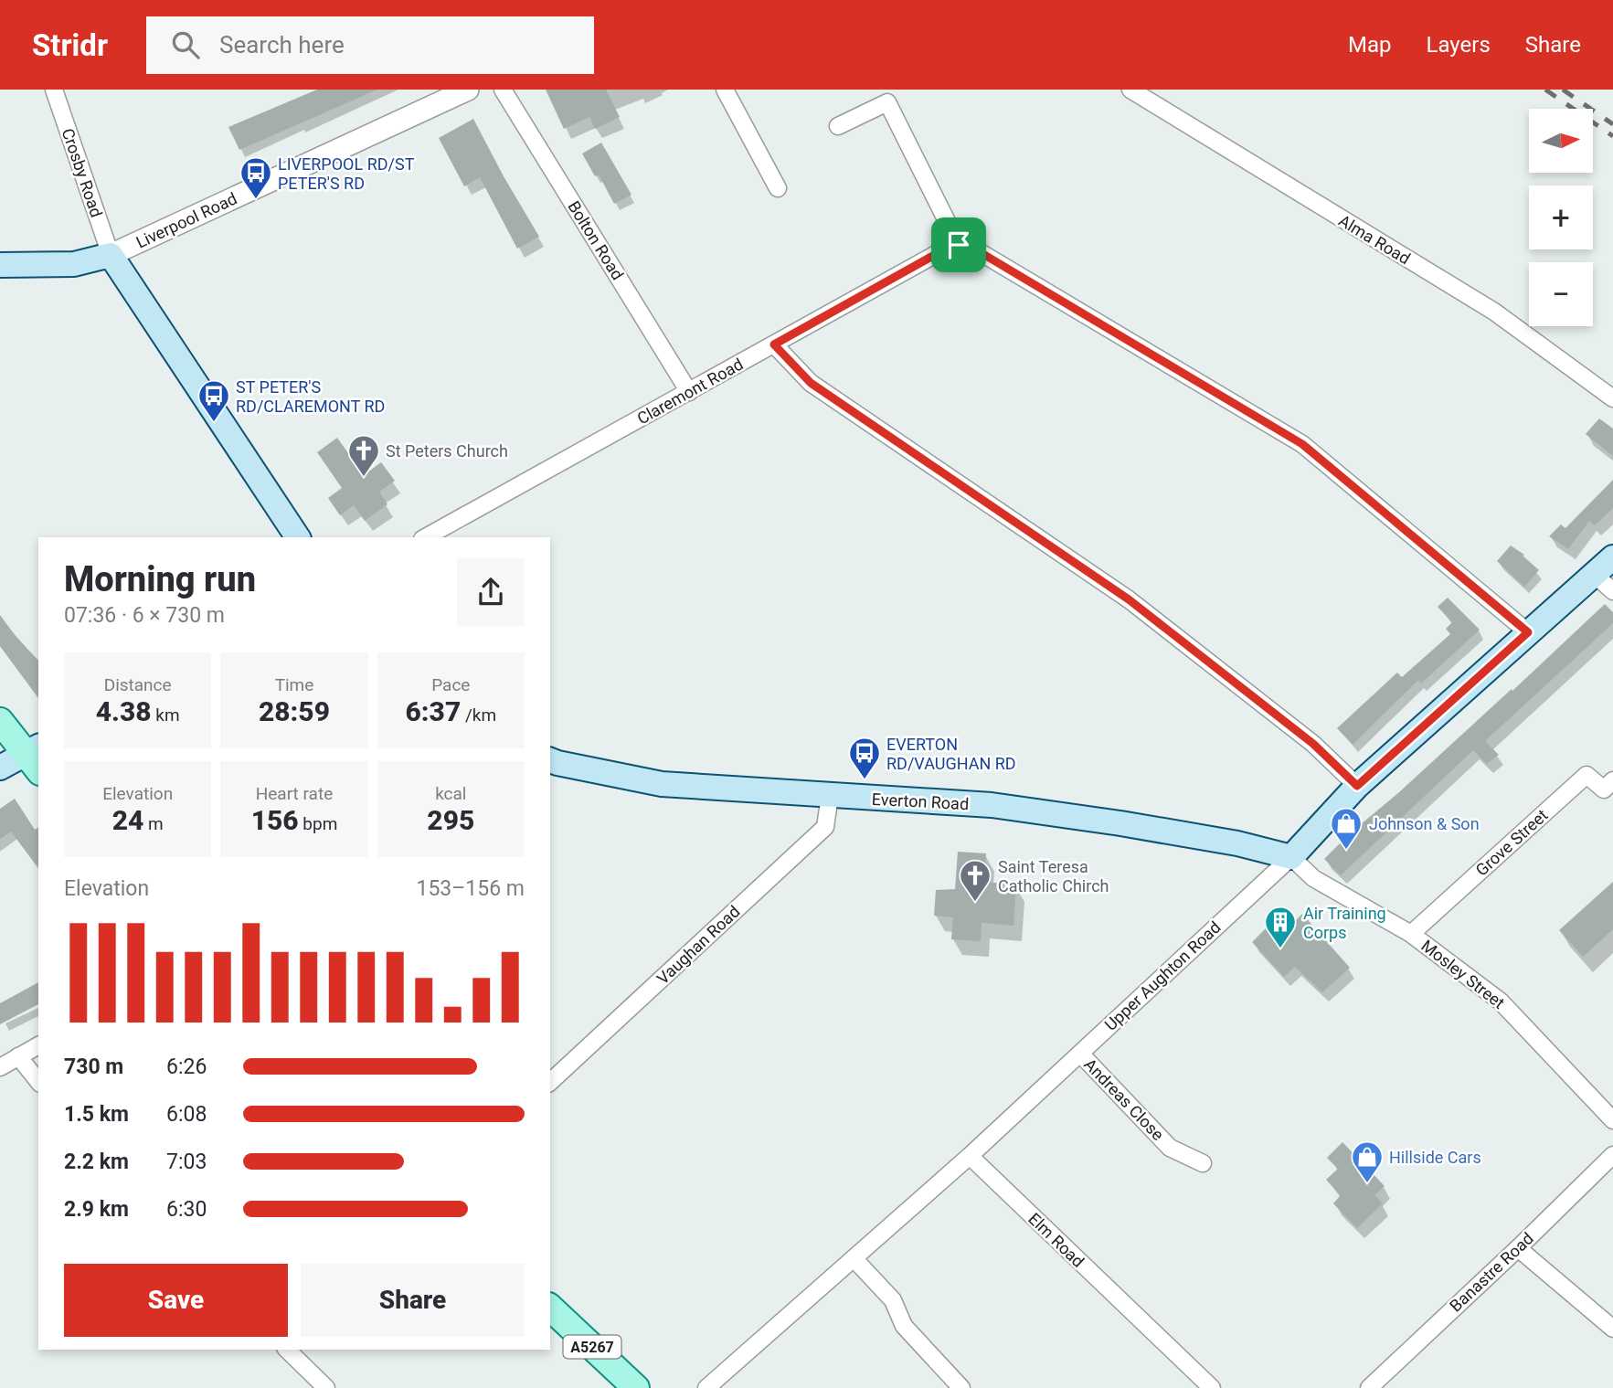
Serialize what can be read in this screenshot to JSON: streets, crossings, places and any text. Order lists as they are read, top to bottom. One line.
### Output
{"streets":{"main road":["Liverpool Road","Everton Road","Upper Aughton Road","A5267"],"street":["Crosby Road","Alma Road","Bolton Road","Claremont Road","Grove Street","Vaughan Road","Mosley Street","Andreas Close","Elm Road","Banastre Road"]},"crossings":[["Crosby Road","Liverpool Road"],["Bolton Road","Claremont Road"],["Everton Road","Vaughan Road"],["Everton Road","Mosley Street"],["Everton Road","Upper Aughton Road"],["Grove Street","Mosley Street"],["Mosley Street","Upper Aughton Road"],["Upper Aughton Road","Andreas Close"],["Upper Aughton Road","Elm Road"]],"places":{"bus stop":["LIVERPOOL RD/ST PETER'S RD","ST PETER'S RD/CLAREMONT RD","EVERTON RD/VAUGHAN RD"],"church":["St Peters Church","Saint Teresa Catholic Chirch"],"shop":["Johnson & Son","Hillside Cars"],"building":["Air Training Corps"]},"north":"right","page":{"header":"Stridr","search":"Search here","nav":["Map","Layers","Share"],"map_buttons":["+","−"],"heading":["Morning run","07:36 · 6 × 730 m"],"stats":[["Distance","4.38 km"],["Time","28:59"],["Pace","6:37 /km"],["Elevation","24 m"],["Heart rate","156 bpm"],["kcal","295"]],"chart":["Elevation","153–156 m"],"list":[{"name":"730 m","note":"6:26"},{"name":"1.5 km","note":"6:08"},{"name":"2.2 km","note":"7:03"},{"name":"2.9 km","note":"6:30"}],"buttons":["Save","Share"]}}
